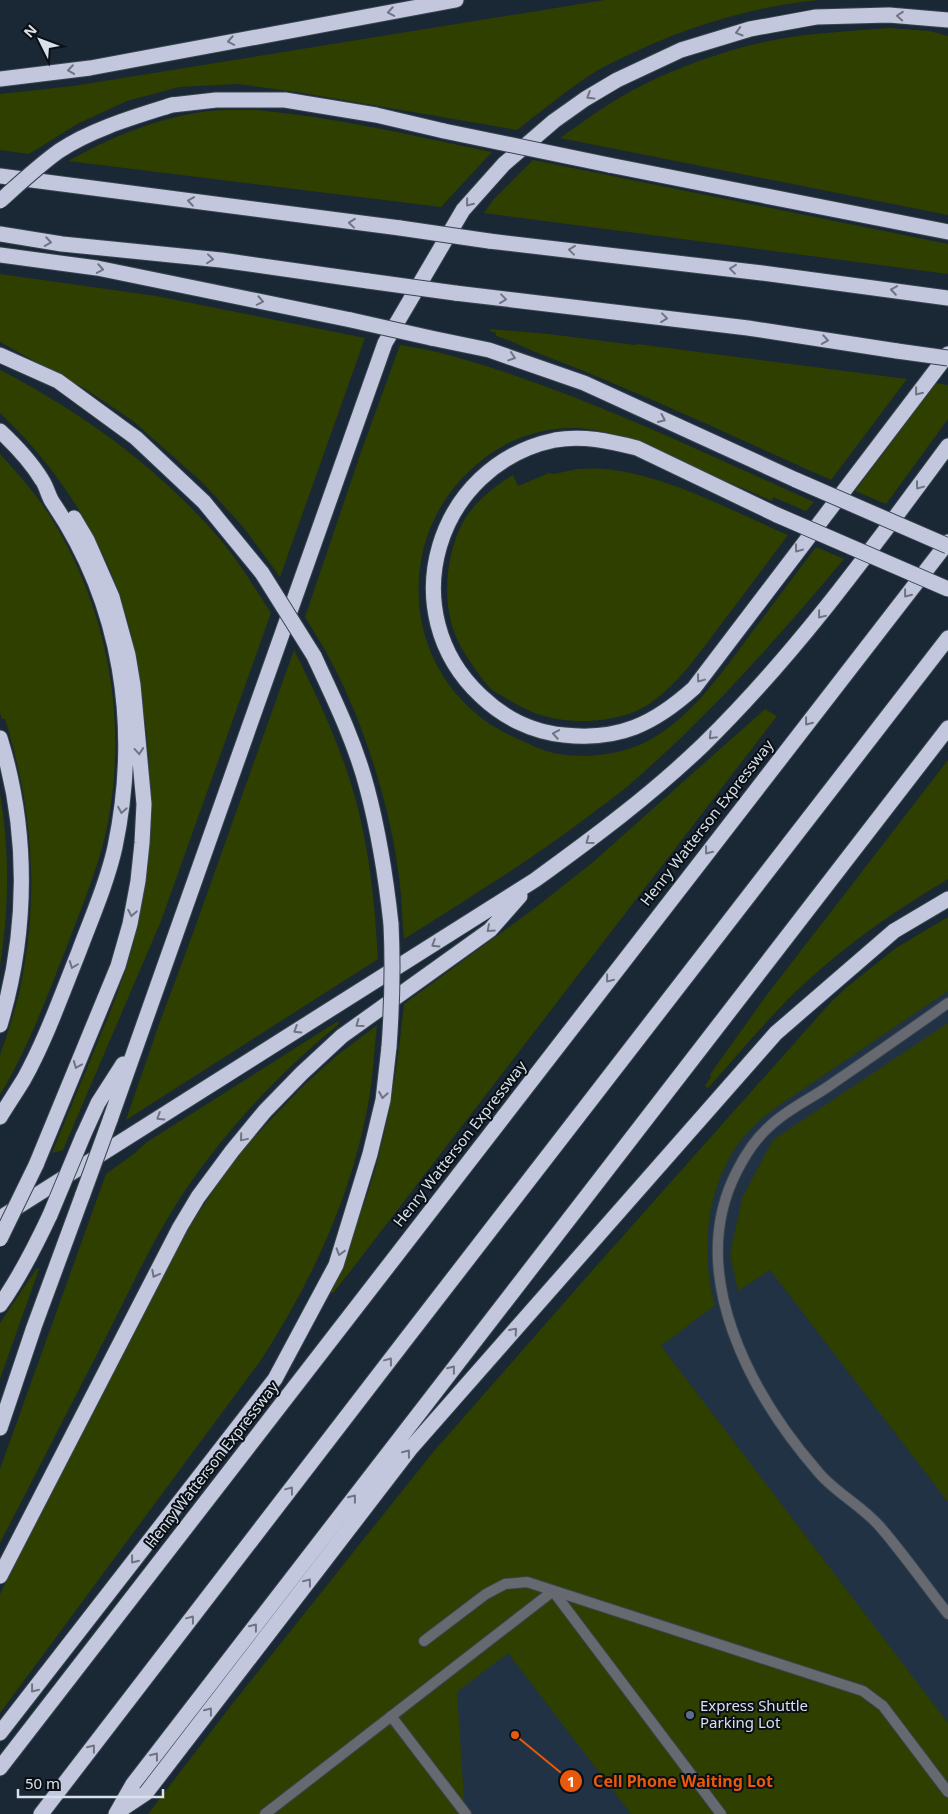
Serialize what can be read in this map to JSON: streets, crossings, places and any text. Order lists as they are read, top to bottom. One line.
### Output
{"streets":{"highway":["Henry Watterson Expressway"]},"places":["Express Shuttle Parking Lot","Cell Phone Waiting Lot"],"scale_bar":"50 m","north":"top left"}
